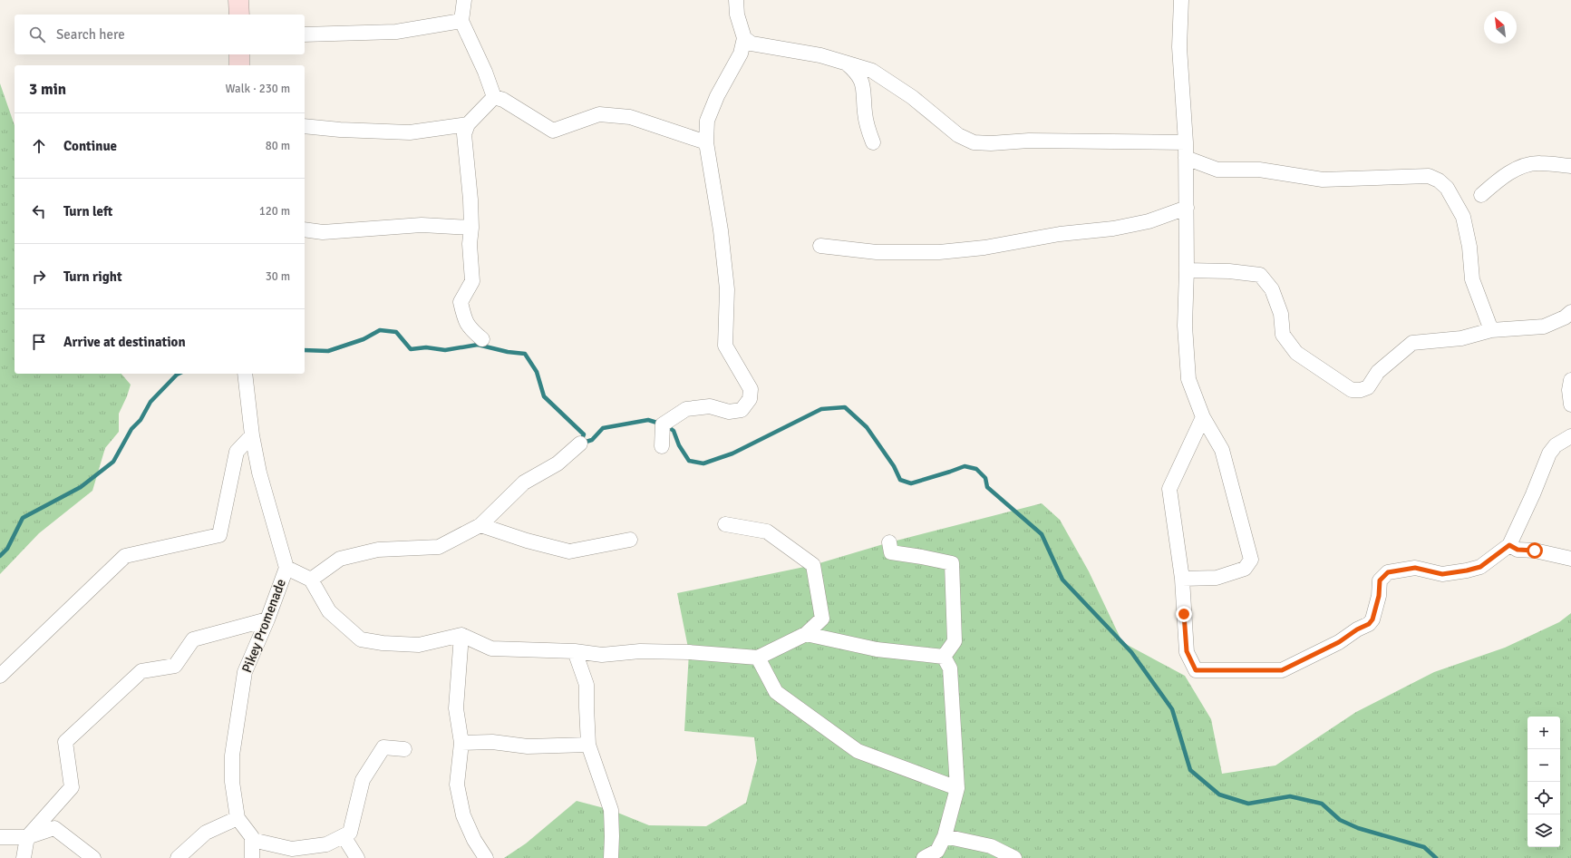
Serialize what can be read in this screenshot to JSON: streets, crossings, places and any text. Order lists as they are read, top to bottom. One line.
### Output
{"streets":{"street":["Pikey Promenade"]},"north":"top left","page":{"search":"Search here","heading":["3 min","Walk · 230 m"],"list":[["Continue","80 m"],["Turn left","120 m"],["Turn right","30 m"],"Arrive at destination"],"map_buttons":["+","−"]}}
